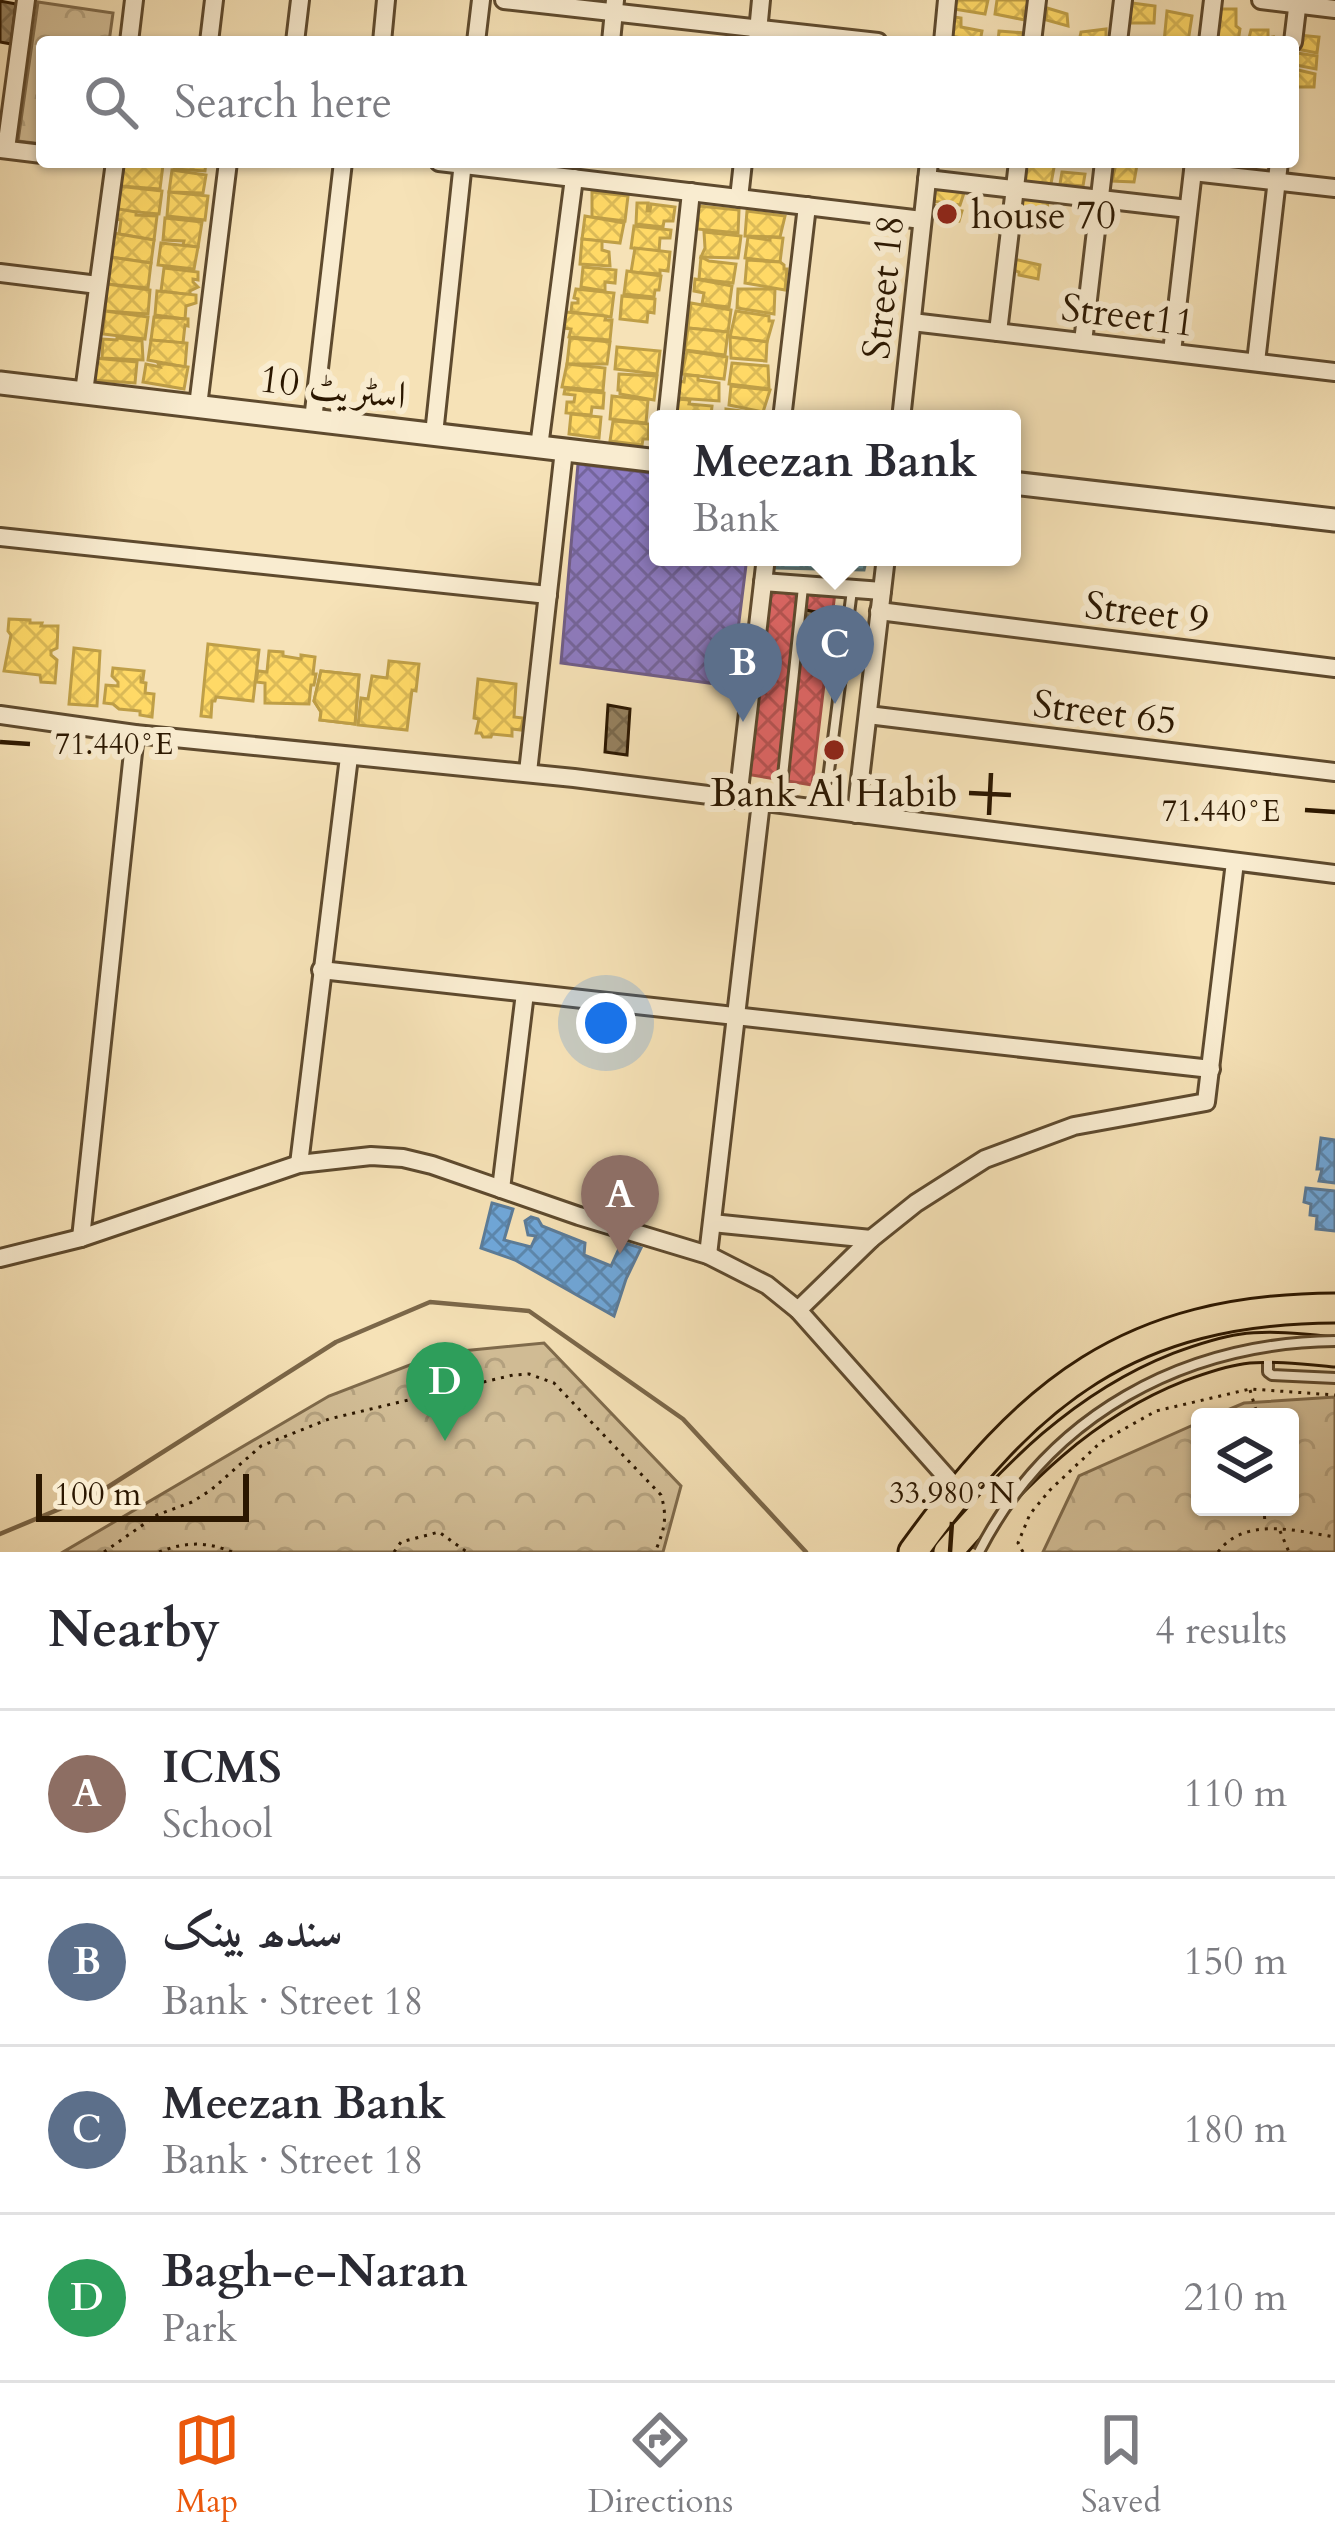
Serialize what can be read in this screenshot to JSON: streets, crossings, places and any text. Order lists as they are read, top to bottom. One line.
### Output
{"streets":{"street":["Street 18","Street11","اسٹریٹ 10","Street 9","Street 65"]},"crossings":[["Street 18","Street11"]],"places":["house 70","Bank Al Habib"],"scale_bar":"100 m","page":{"search":"Search here","popup":["Meezan Bank","Bank"],"pins":["C","B","A","D"],"scale":"100 m","heading":["Nearby","4 results"],"list":[{"mark":"A","name":"ICMS","note":"School","value":"110 m"},{"mark":"B","name":"سندھ بینک","note":"Bank · Street 18","value":"150 m"},{"mark":"C","name":"Meezan Bank","note":"Bank · Street 18","value":"180 m"},{"mark":"D","name":"Bagh-e-Naran","note":"Park","value":"210 m"}],"nav":["Map","Directions","Saved"]},"coordinates":["71.440°E","33.980°N"]}
